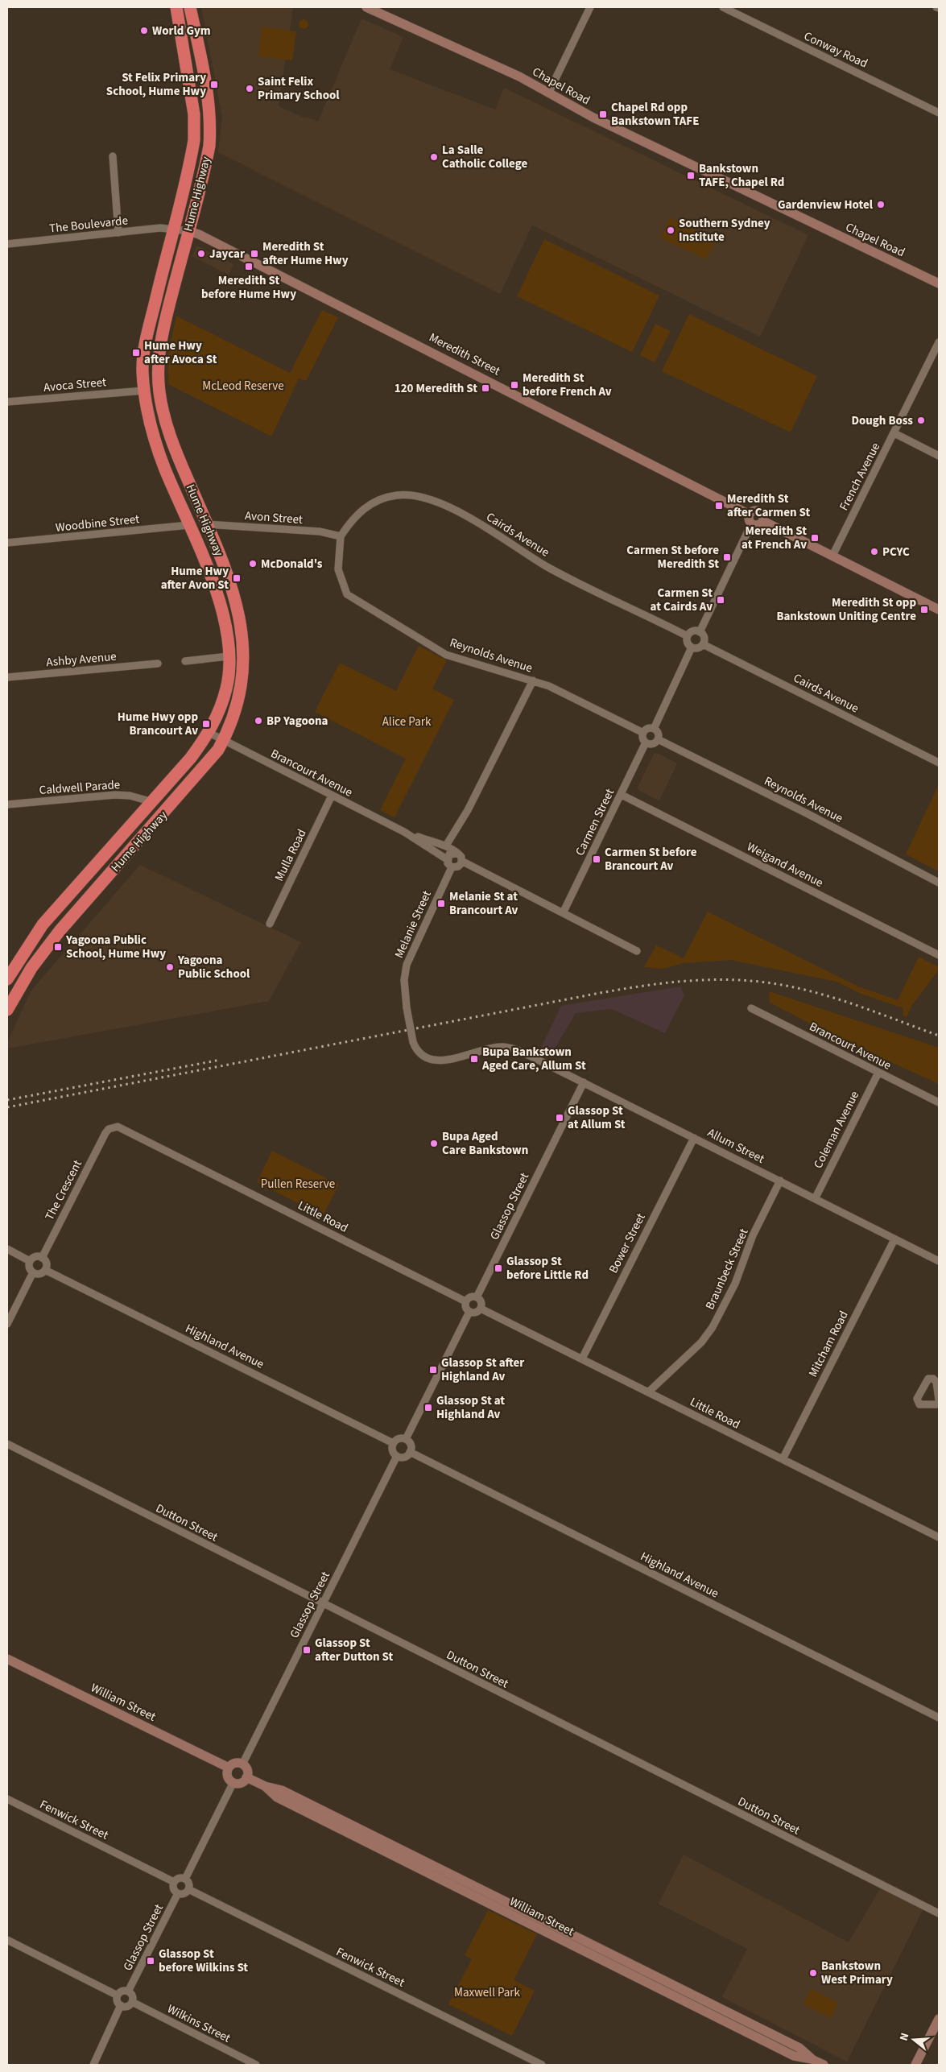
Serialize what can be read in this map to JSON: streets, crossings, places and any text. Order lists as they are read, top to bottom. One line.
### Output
{"streets":{"highway":["Hume Highway"],"street":["Conway Road","Chapel Road","The Boulevarde","Meredith Street","Avoca Street","French Avenue","Avon Street","Woodbine Street","Cairds Avenue","Reynolds Avenue","Ashby Avenue","Brancourt Avenue","Caldwell Parade","Carmen Street","Mulla Road","Weigand Avenue","Melanie Street","Coleman Avenue","Allum Street","The Crescent","Glassop Street","Little Road","Bower Street","Braunbeck Street","Mitcham Road","Highland Avenue","Dutton Street","William Street","Fenwick Street","Wilkins Street"]},"crossings":[["Hume Highway","The Boulevarde"],["Hume Highway","Meredith Street"],["Hume Highway","Avoca Street"],["Hume Highway","Avon Street"],["Hume Highway","Woodbine Street"],["Hume Highway","Brancourt Avenue"],["Hume Highway","Caldwell Parade"],["The Boulevarde","Meredith Street"],["Avon Street","Cairds Avenue"],["Avon Street","Reynolds Avenue"],["Cairds Avenue","Reynolds Avenue"],["Reynolds Avenue","Carmen Street"],["Brancourt Avenue","Mulla Road"],["Brancourt Avenue","Melanie Street"],["Brancourt Avenue","Coleman Avenue"],["Carmen Street","Weigand Avenue"],["Melanie Street","Allum Street"],["Coleman Avenue","Allum Street"],["Allum Street","Glassop Street"],["Allum Street","Bower Street"],["Allum Street","Braunbeck Street"],["Allum Street","Mitcham Road"],["The Crescent","Little Road"],["The Crescent","Highland Avenue"],["Glassop Street","Little Road"],["Glassop Street","Highland Avenue"],["Glassop Street","Dutton Street"],["Glassop Street","William Street"],["Glassop Street","Fenwick Street"],["Glassop Street","Wilkins Street"],["Little Road","Bower Street"],["Little Road","Braunbeck Street"],["Little Road","Mitcham Road"]],"parks":["McLeod Reserve","Alice Park","Pullen Reserve","Maxwell Park"],"places":{"other":["World Gym","Saint Felix Primary School","La Salle Catholic College","Gardenview Hotel","Southern Sydney Institute","Jaycar","Dough Boss","PCYC","McDonald's","BP Yagoona","Yagoona Public School","Bupa Aged Care Bankstown","Bankstown West Primary"],"transit":["St Felix Primary School, Hume Hwy","Chapel Rd opp Bankstown TAFE","Bankstown TAFE, Chapel Rd","Meredith St after Hume Hwy","Meredith St before Hume Hwy","Hume Hwy after Avoca St","Meredith St before French Av","120 Meredith St","Meredith St after Carmen St","Meredith St at French Av","Carmen St before Meredith St","Hume Hwy after Avon St","Carmen St at Cairds Av","Meredith St opp Bankstown Uniting Centre","Hume Hwy opp Brancourt Av","Carmen St before Brancourt Av","Melanie St at Brancourt Av","Yagoona Public School, Hume Hwy","Bupa Bankstown Aged Care, Allum St","Glassop St at Allum St","Glassop St before Little Rd","Glassop St after Highland Av","Glassop St at Highland Av","Glassop St after Dutton St","Glassop St before Wilkins St"]},"north":"left"}
